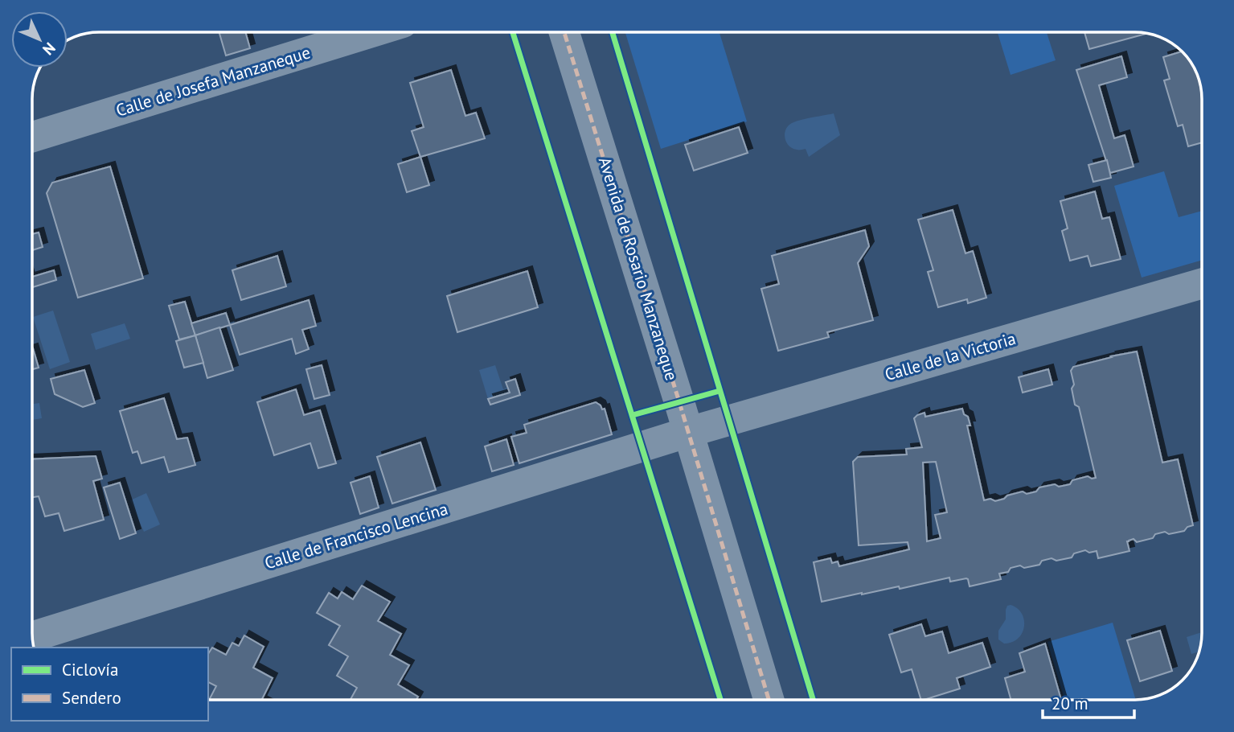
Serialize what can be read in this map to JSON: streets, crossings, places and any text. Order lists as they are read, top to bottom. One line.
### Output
{"streets":{"street":["Calle de Josefa Manzaneque","Avenida de Rosario Manzaneque","Calle de la Victoria","Calle de Francisco Lencina"]},"crossings":[["Avenida de Rosario Manzaneque","Calle de la Victoria"],["Avenida de Rosario Manzaneque","Calle de Francisco Lencina"],["Calle de la Victoria","Calle de Francisco Lencina"]],"legend":["Ciclovía","Sendero"],"scale_bar":"20 m","north":"bottom right"}
